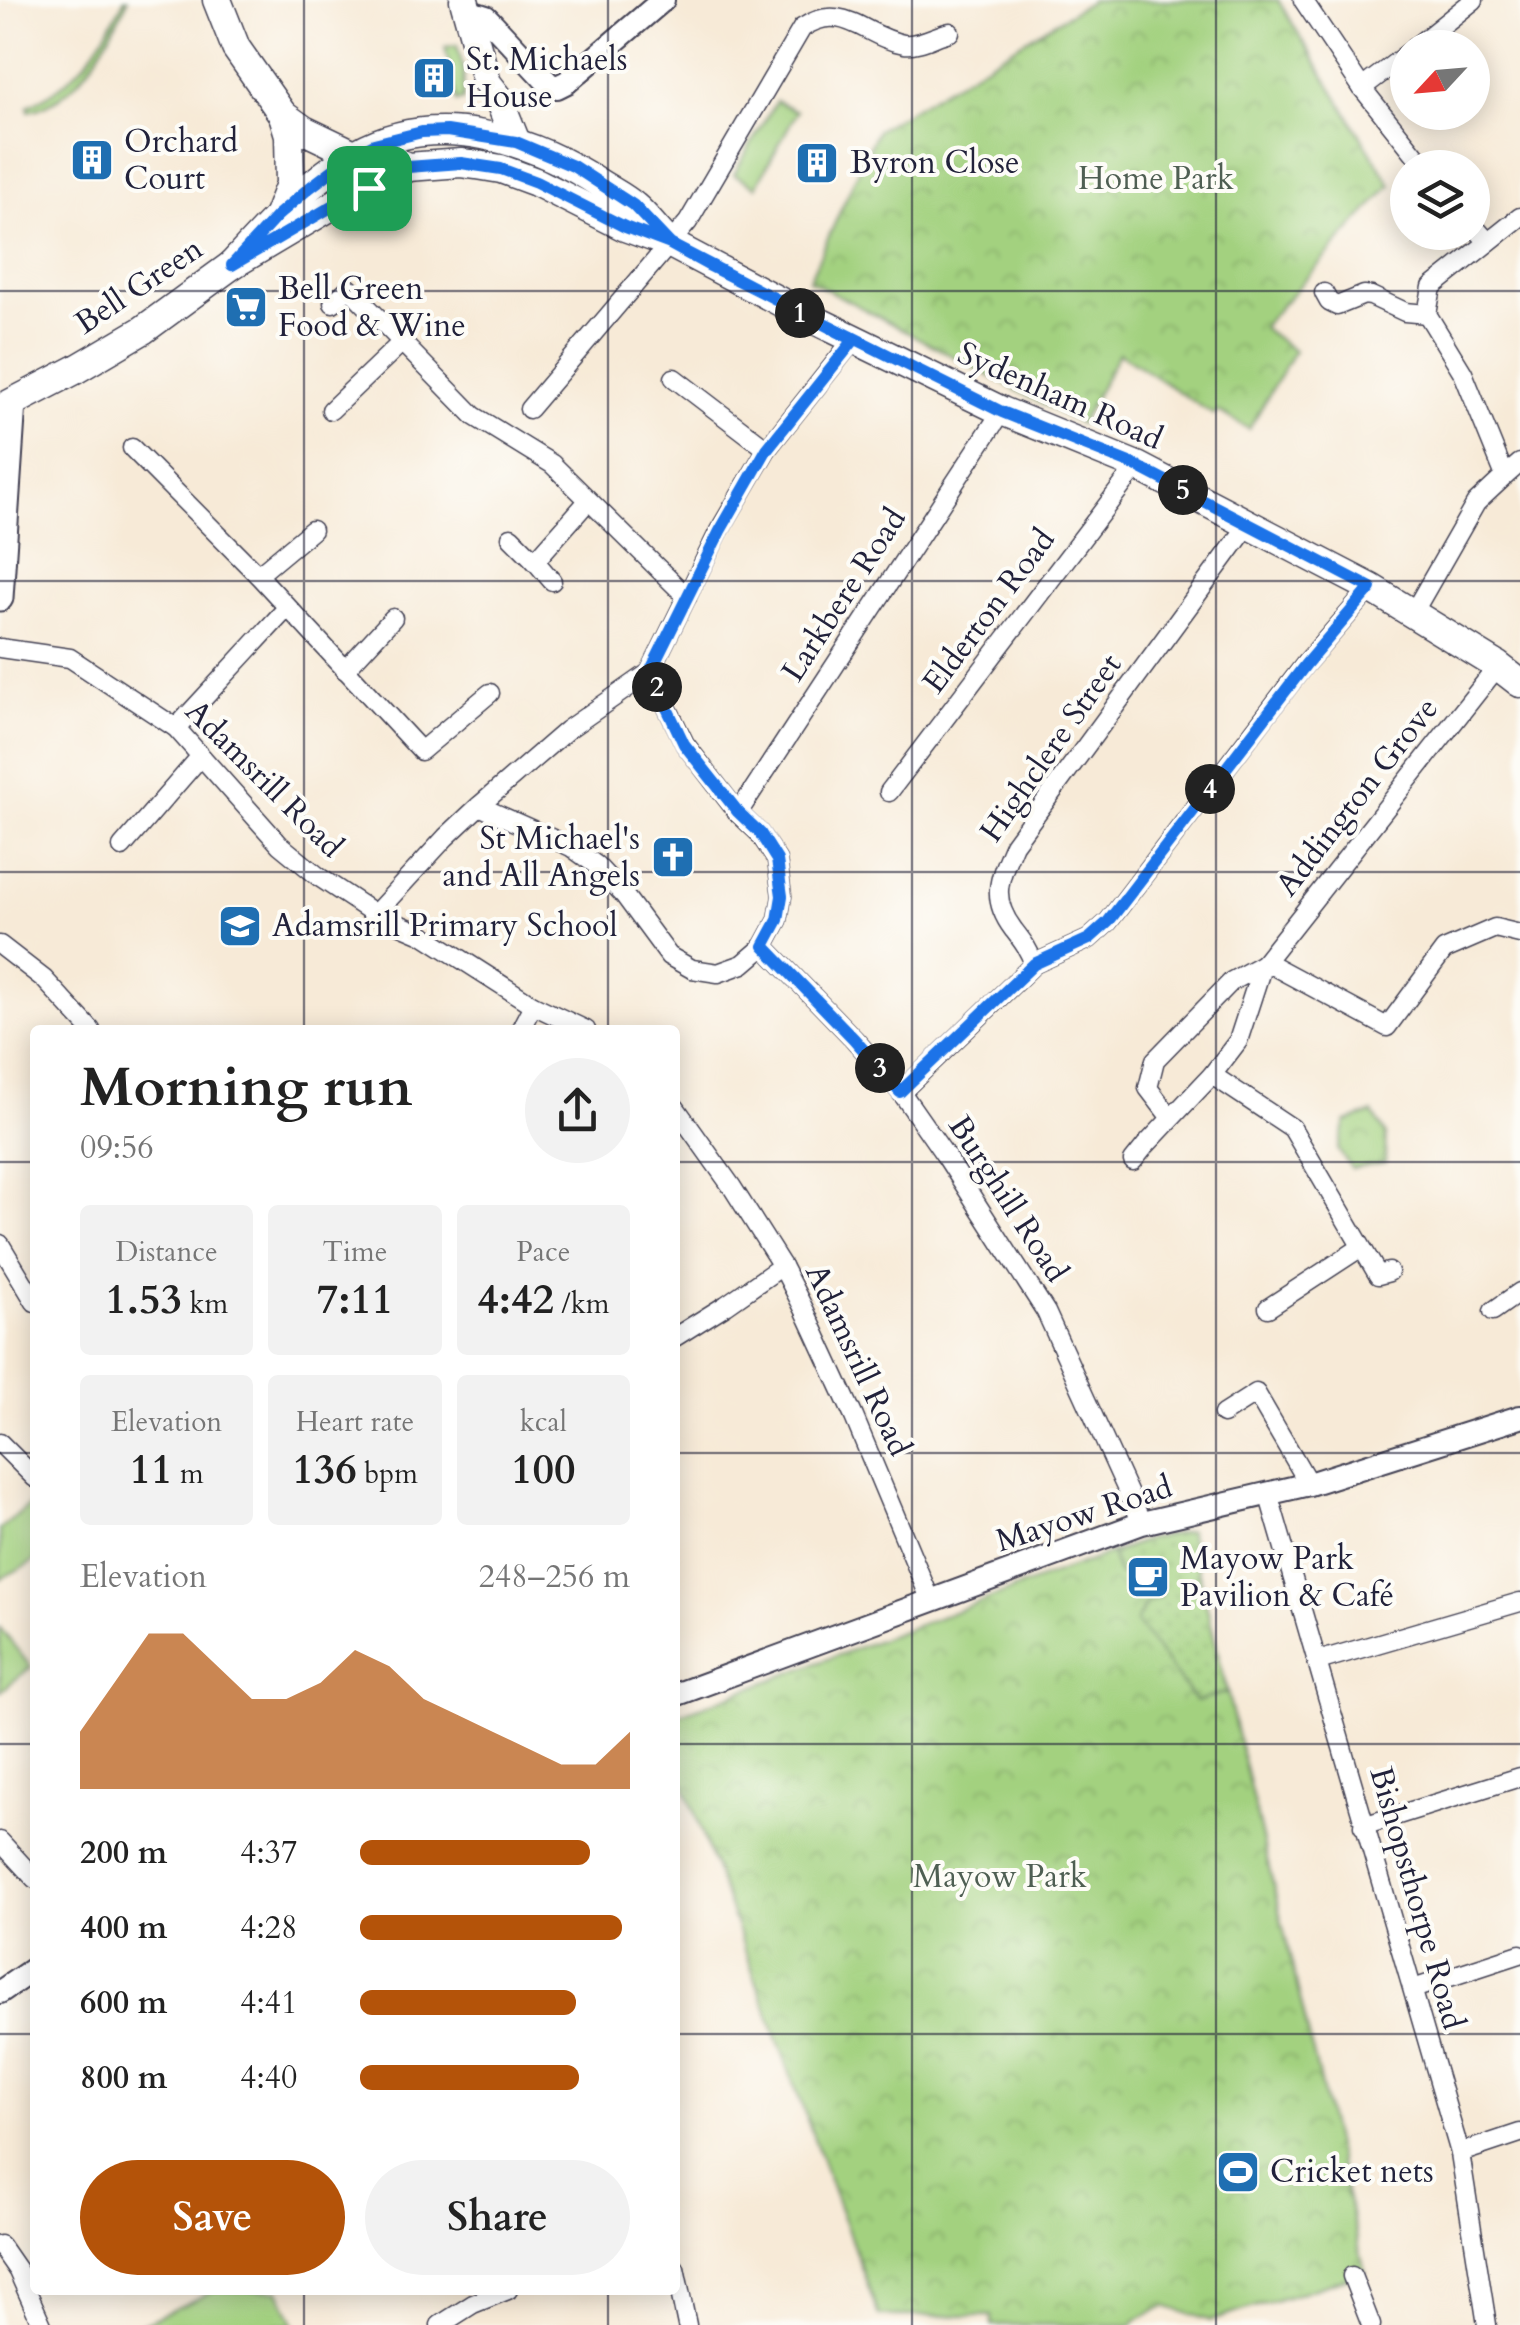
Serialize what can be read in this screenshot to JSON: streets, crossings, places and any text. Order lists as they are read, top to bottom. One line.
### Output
{"streets":{"main road":["Bell Green","Sydenham Road"],"street":["Larkbere Road","Elderton Road","Highclere Street","Adamsrill Road","Addington Grove","Burghill Road","Mayow Road","Bishopsthorpe Road"]},"crossings":[["Bell Green","Sydenham Road"],["Sydenham Road","Larkbere Road"],["Sydenham Road","Elderton Road"],["Sydenham Road","Highclere Street"],["Sydenham Road","Addington Grove"],["Adamsrill Road","Mayow Road"],["Burghill Road","Mayow Road"],["Mayow Road","Bishopsthorpe Road"]],"parks":["Home Park","Mayow Park"],"places":{"building":["St. Michaels House","Orchard Court","Byron Close"],"supermarket":["Bell Green Food & Wine"],"church":["St Michael's and All Angels"],"school or university":["Adamsrill Primary School"],"cafe":["Mayow Park Pavilion & Café"],"sports":["Cricket nets"]},"north":"bottom left","page":{"pins":["1","5","2","4","3"],"heading":["Morning run","09:56"],"stats":[["Distance","1.53 km"],["Time","7:11"],["Pace","4:42 /km"],["Elevation","11 m"],["Heart rate","136 bpm"],["kcal","100"]],"chart":["Elevation","248–256 m"],"list":[{"name":"200 m","note":"4:37"},{"name":"400 m","note":"4:28"},{"name":"600 m","note":"4:41"},{"name":"800 m","note":"4:40"}],"buttons":["Save","Share"]}}
